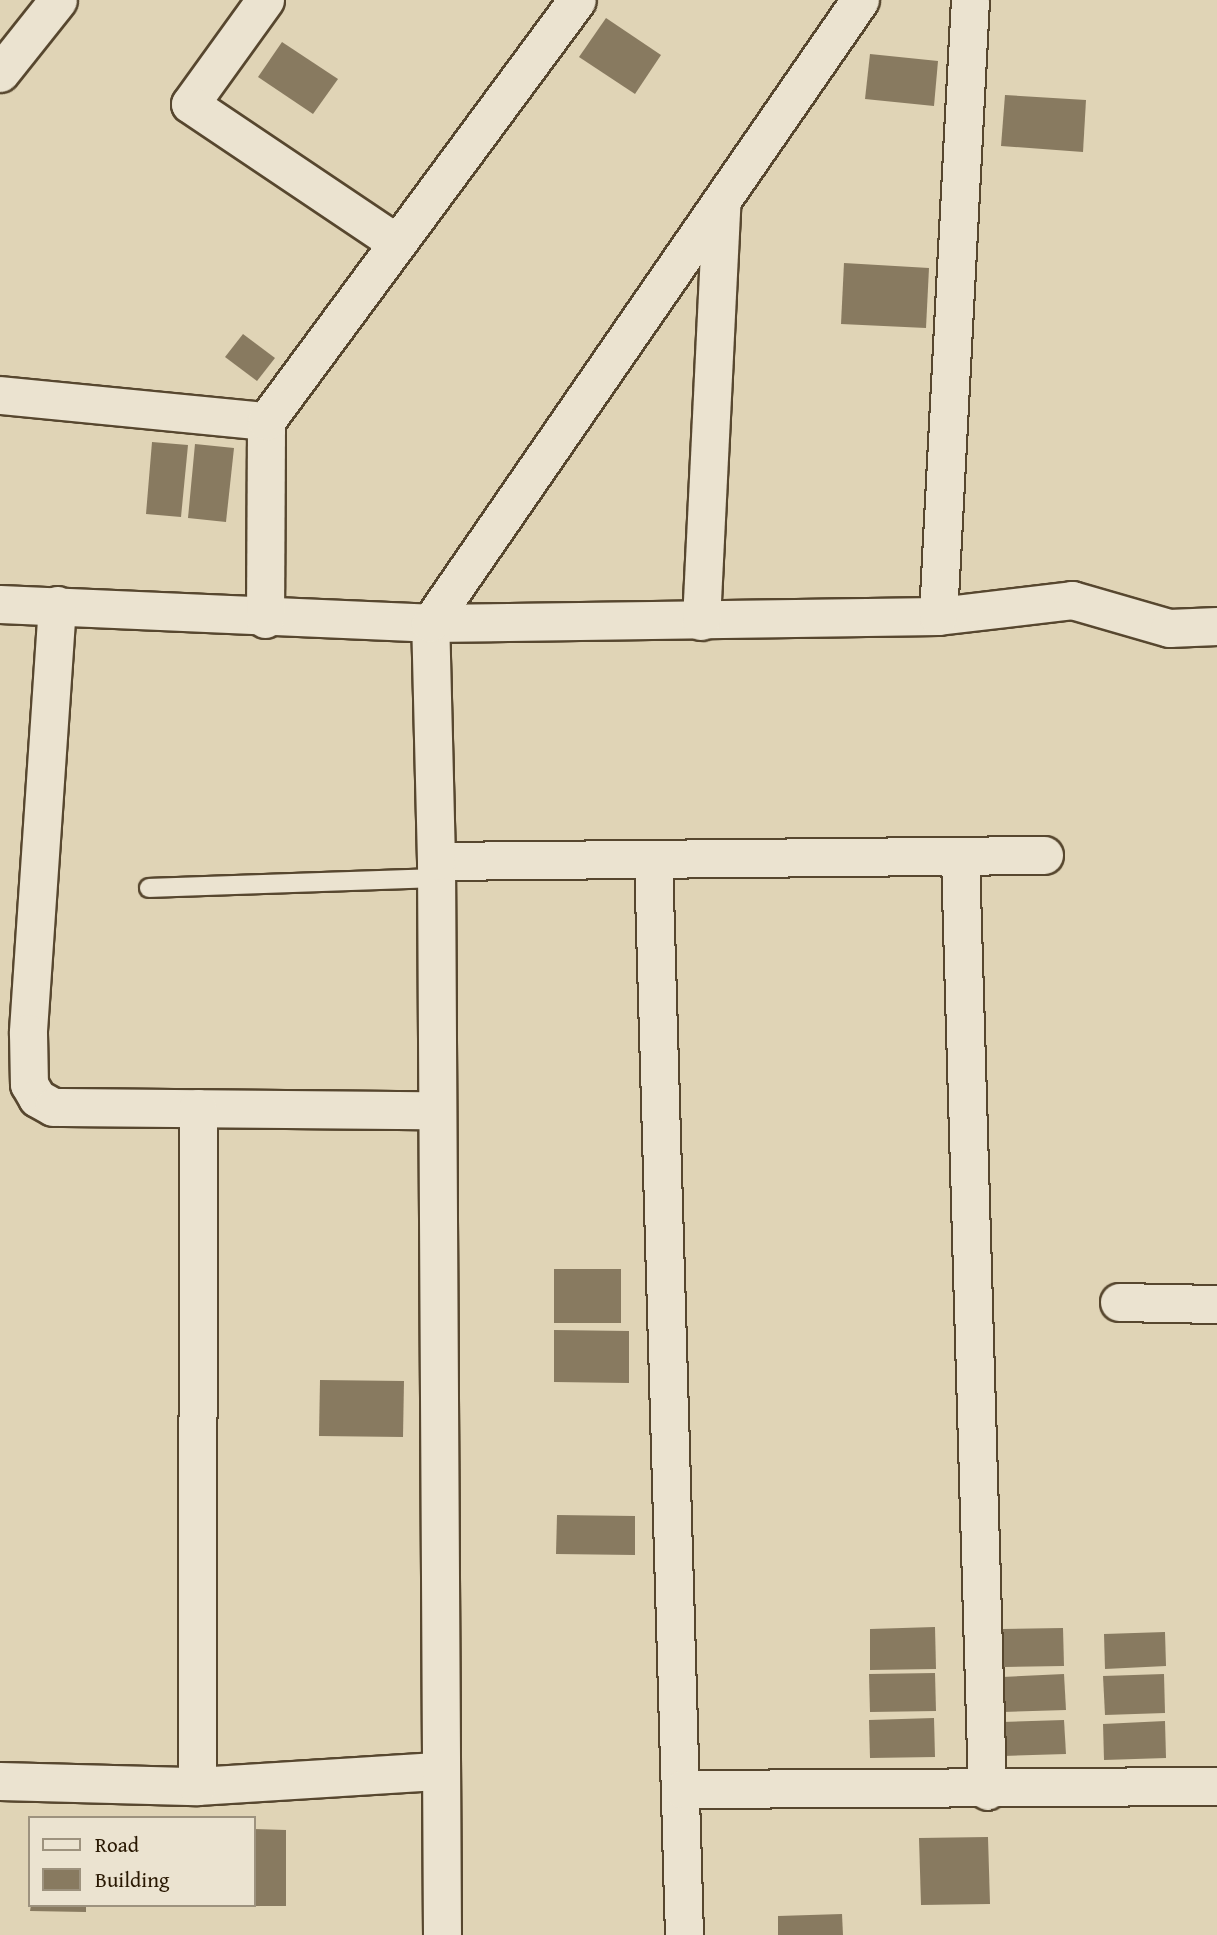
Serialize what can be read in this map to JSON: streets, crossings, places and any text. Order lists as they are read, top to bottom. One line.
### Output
{"legend":["Road","Building"]}
